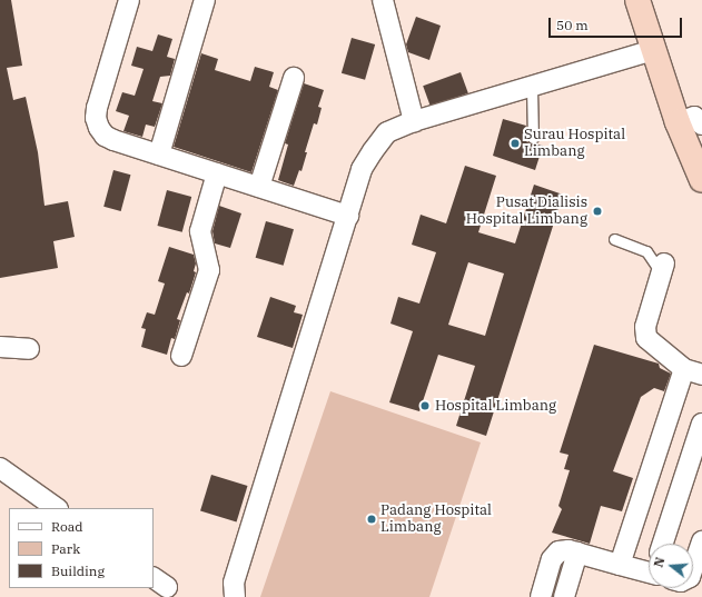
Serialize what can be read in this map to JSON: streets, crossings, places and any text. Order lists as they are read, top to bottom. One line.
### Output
{"places":["Surau Hospital Limbang","Pusat Dialisis Hospital Limbang","Hospital Limbang","Padang Hospital Limbang"],"legend":["Road","Park","Building"],"scale_bar":"50 m","north":"left"}
